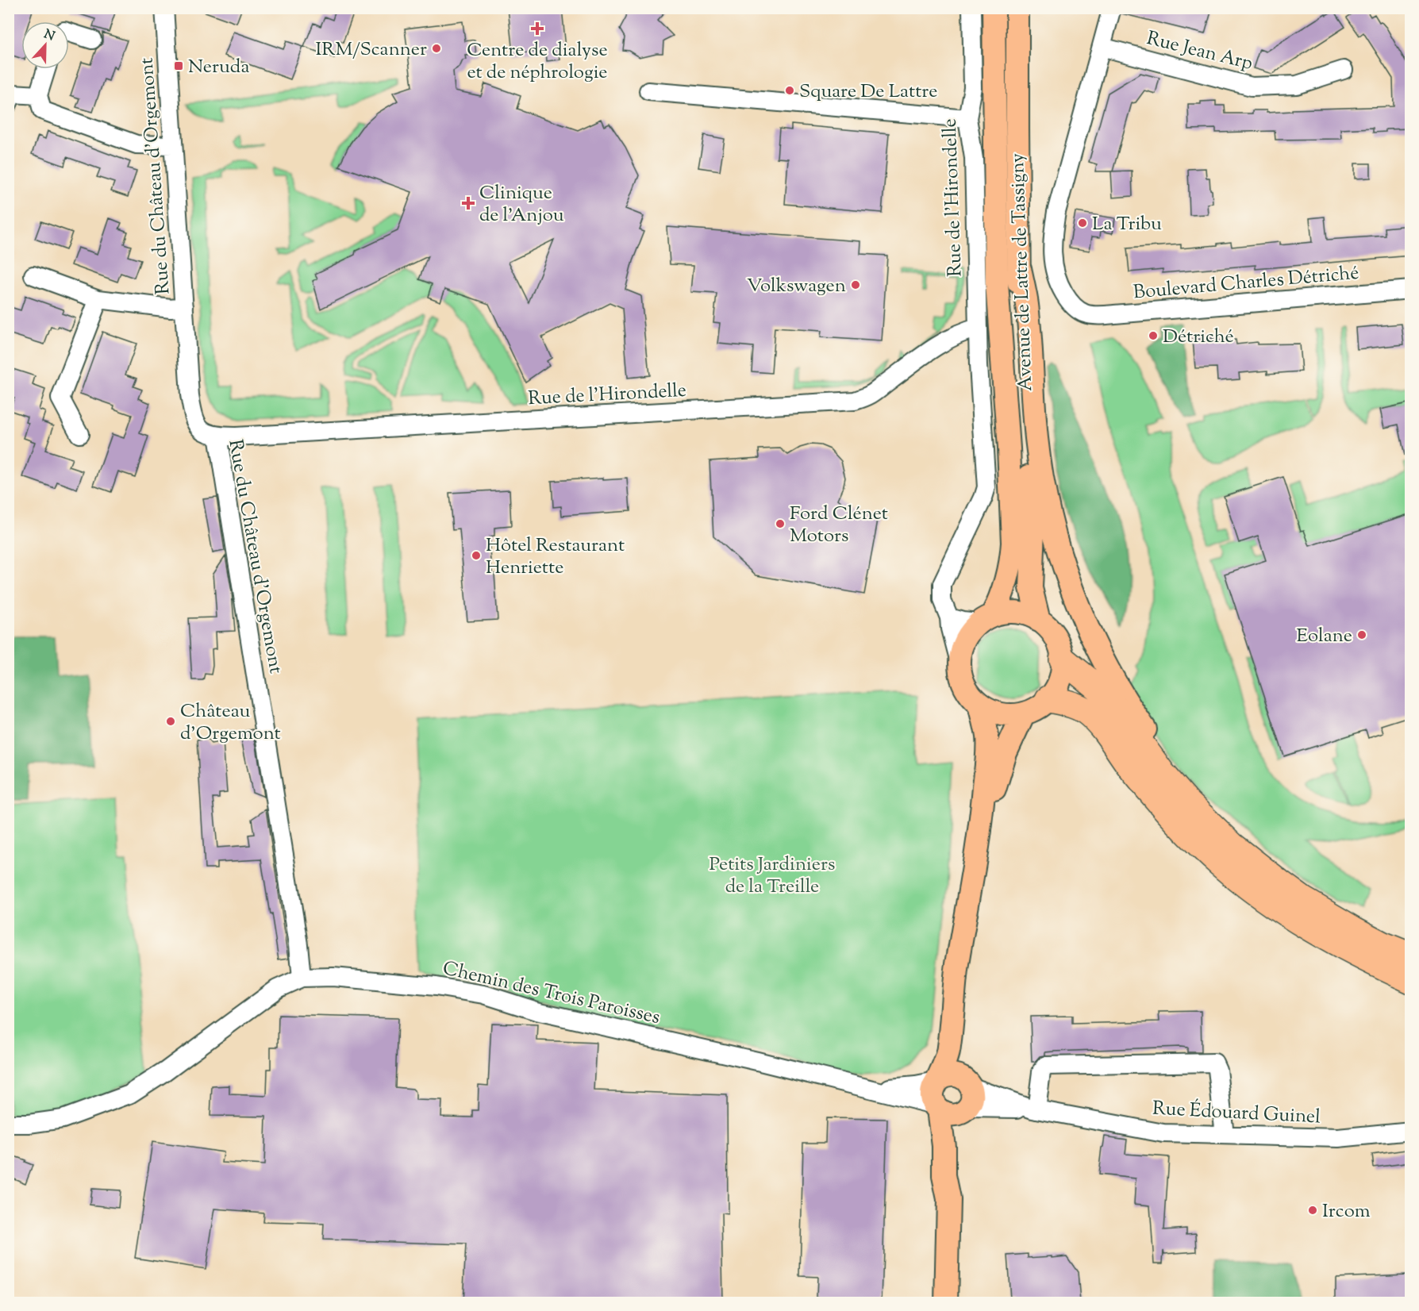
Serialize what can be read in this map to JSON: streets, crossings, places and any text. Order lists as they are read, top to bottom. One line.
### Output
{"streets":{"main road":["Avenue de Lattre de Tassigny"],"street":["Rue Jean Arp","Rue du Château d'Orgemont","Rue de l'Hirondelle","Boulevard Charles Détriché","Chemin des Trois Paroisses","Rue Édouard Guinel"]},"crossings":[["Rue Jean Arp","Boulevard Charles Détriché"],["Rue du Château d'Orgemont","Rue de l'Hirondelle"],["Rue du Château d'Orgemont","Chemin des Trois Paroisses"],["Rue de l'Hirondelle","Avenue de Lattre de Tassigny"],["Chemin des Trois Paroisses","Rue Édouard Guinel"]],"parks":["Petits Jardiniers de la Treille"],"places":{"health":["Centre de dialyse et de néphrologie","Clinique de l'Anjou"],"other":["IRM/Scanner","Square De Lattre","La Tribu","Volkswagen","Détriché","Ford Clénet Motors","Hôtel Restaurant Henriette","Eolane","Château d'Orgemont","Ircom"],"transit":["Neruda"]},"north":"top"}
